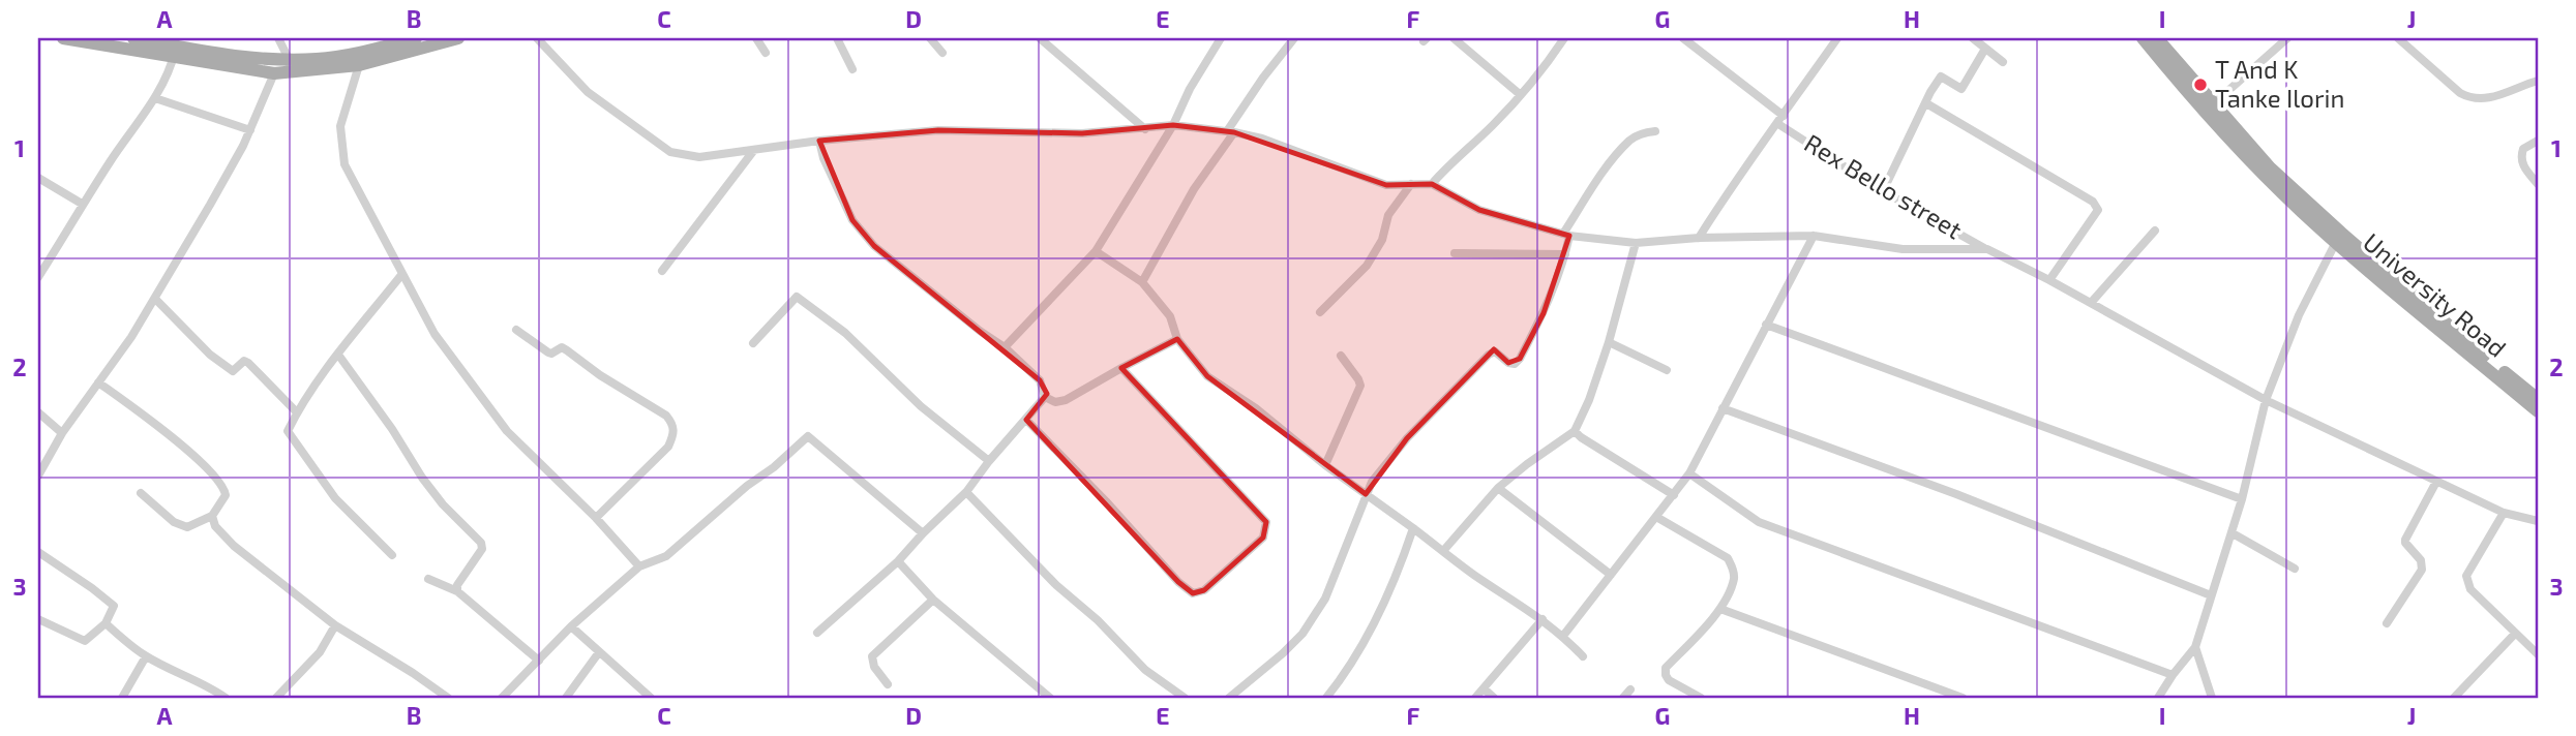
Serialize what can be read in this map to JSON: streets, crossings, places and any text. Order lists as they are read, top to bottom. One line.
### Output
{"streets":{"main road":["University Road"],"street":["Rex Bello street"]},"places":["T And K Tanke Ilorin"],"grid":{"columns":["A","B","C","D","E","F","G","H","I","J"],"rows":["1","2","3"]}}
